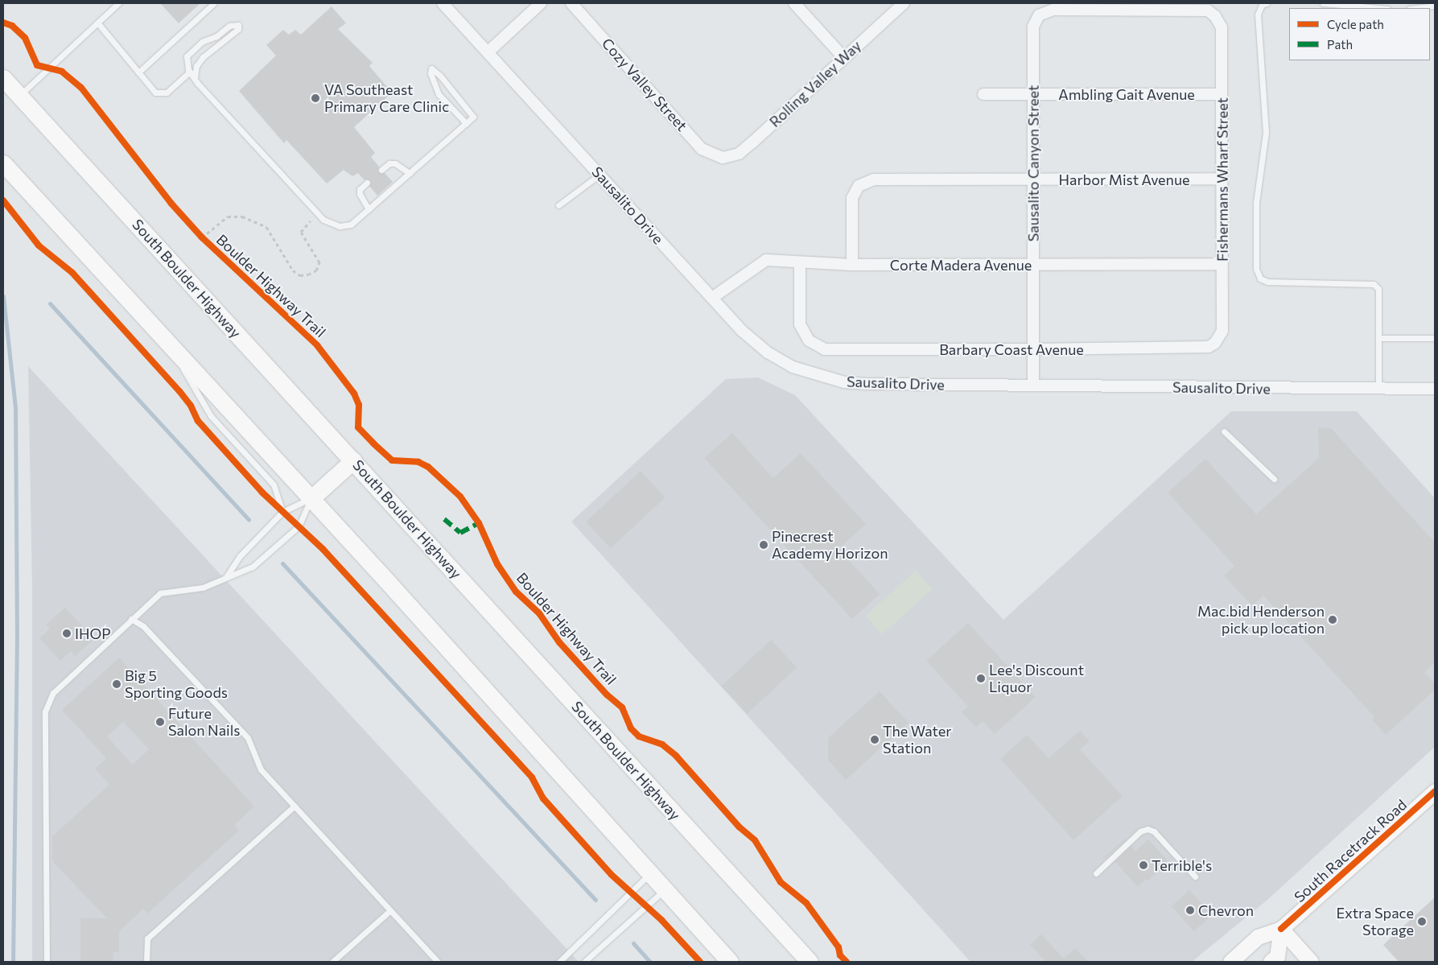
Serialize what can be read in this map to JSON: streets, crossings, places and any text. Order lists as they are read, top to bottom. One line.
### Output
{"streets":{"main road":["South Boulder Highway","South Racetrack Road"],"street":["Rolling Valley Way","Cozy Valley Street","Ambling Gait Avenue","Sausalito Canyon Street","Harbor Mist Avenue","Fishermans Wharf Street","Sausalito Drive","Corte Madera Avenue","Barbary Coast Avenue"],"cycle path":["Boulder Highway Trail"]},"crossings":[["Rolling Valley Way","Cozy Valley Street"],["Ambling Gait Avenue","Sausalito Canyon Street"],["Ambling Gait Avenue","Fishermans Wharf Street"],["Sausalito Canyon Street","Harbor Mist Avenue"],["Sausalito Canyon Street","Fishermans Wharf Street"],["Sausalito Canyon Street","Sausalito Drive"],["Sausalito Canyon Street","Corte Madera Avenue"],["Sausalito Canyon Street","Barbary Coast Avenue"],["Harbor Mist Avenue","Fishermans Wharf Street"],["Harbor Mist Avenue","Corte Madera Avenue"],["Fishermans Wharf Street","Corte Madera Avenue"],["Fishermans Wharf Street","Barbary Coast Avenue"],["Sausalito Drive","Corte Madera Avenue"],["Corte Madera Avenue","Barbary Coast Avenue"]],"places":["VA Southeast Primary Care Clinic","Pinecrest Academy Horizon","Mac.bid Henderson pick up location","IHOP","Lee's Discount Liquor","Big 5 Sporting Goods","Future Salon Nails","The Water Station","Terrible's","Chevron","Extra Space Storage"],"legend":["Cycle path","Path"]}
